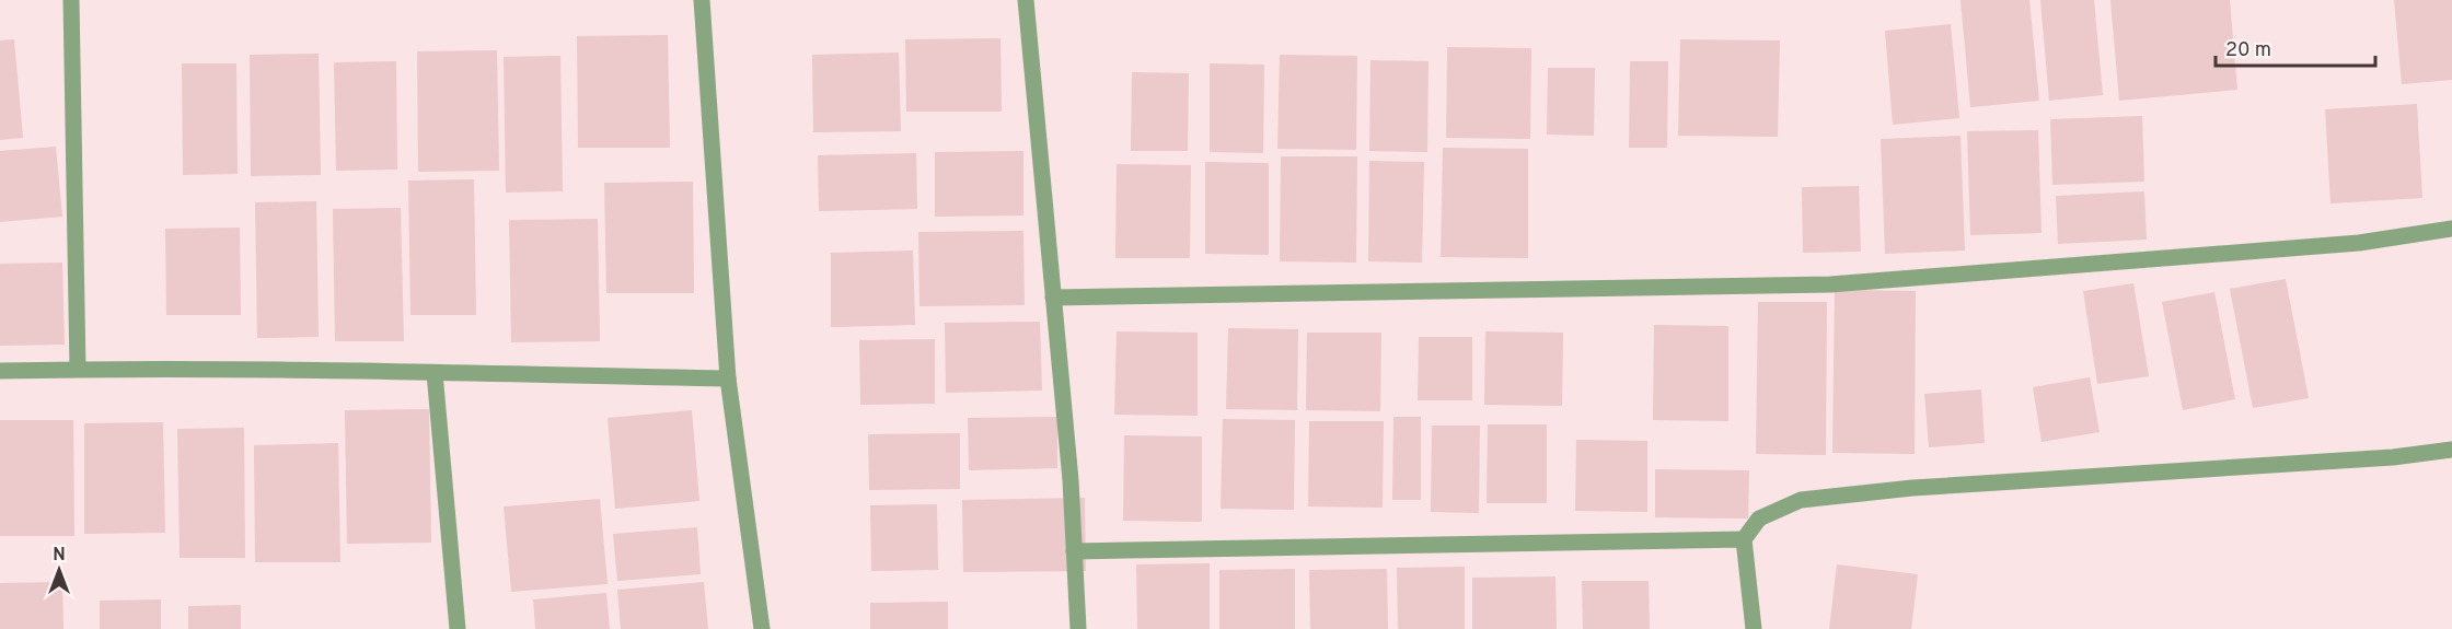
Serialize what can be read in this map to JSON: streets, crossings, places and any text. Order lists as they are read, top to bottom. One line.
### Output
{"scale_bar":"20 m","north":"top"}
